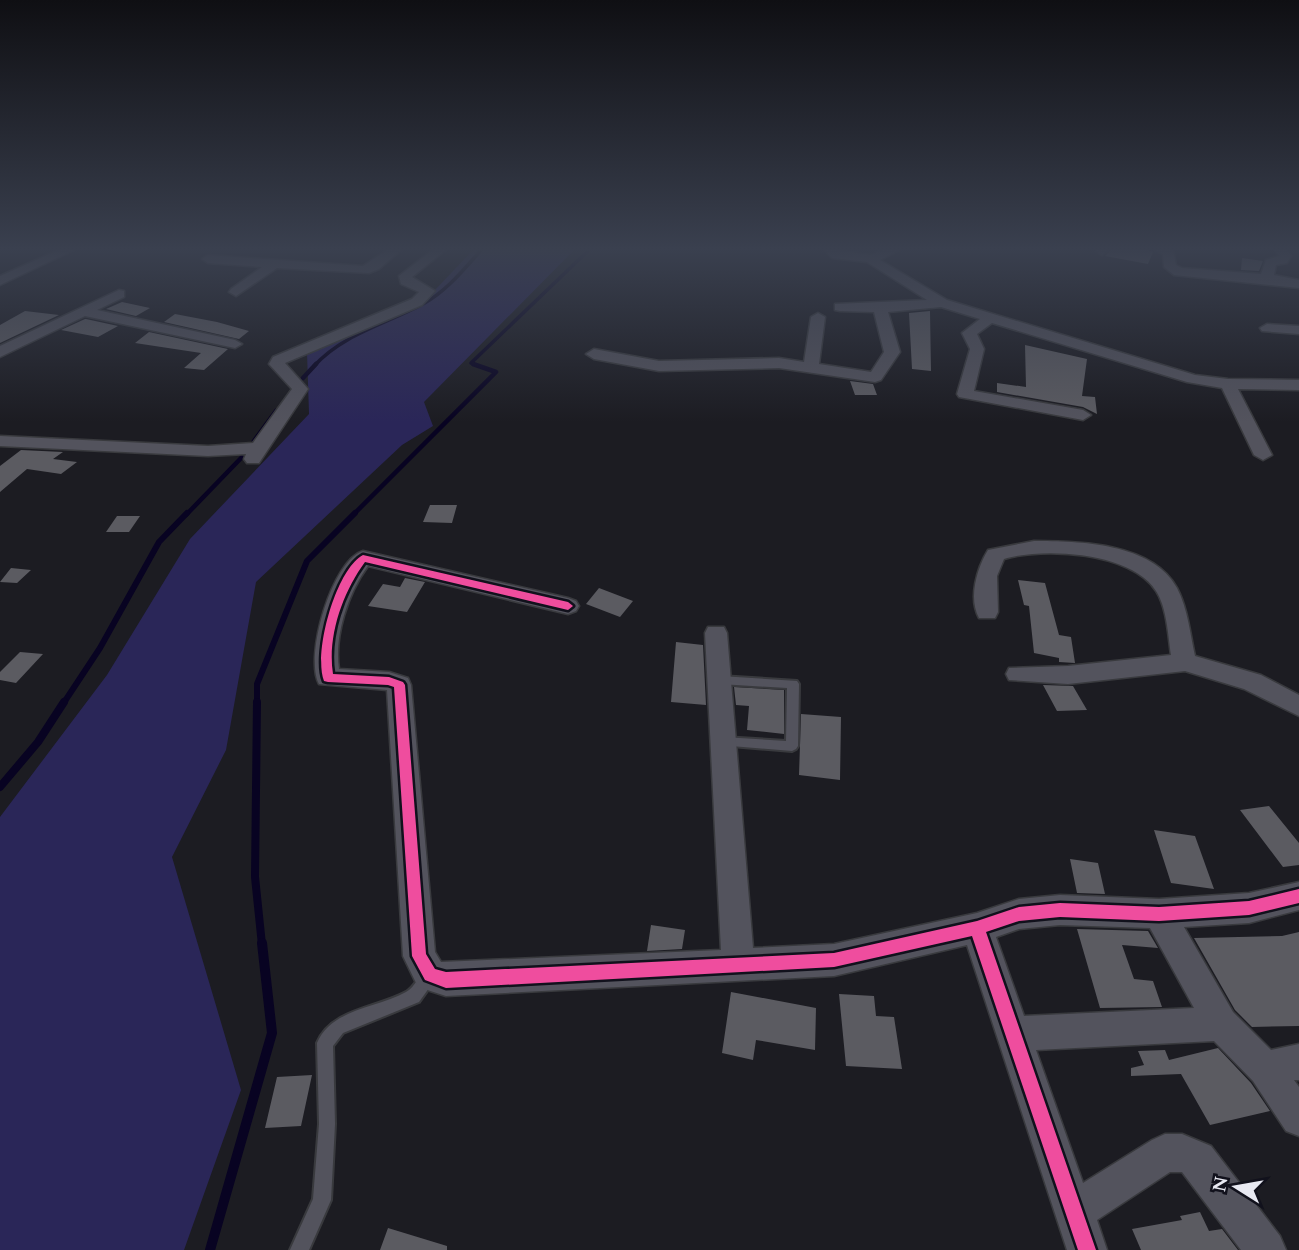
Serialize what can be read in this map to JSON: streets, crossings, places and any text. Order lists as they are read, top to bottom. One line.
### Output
{"north":"left"}
